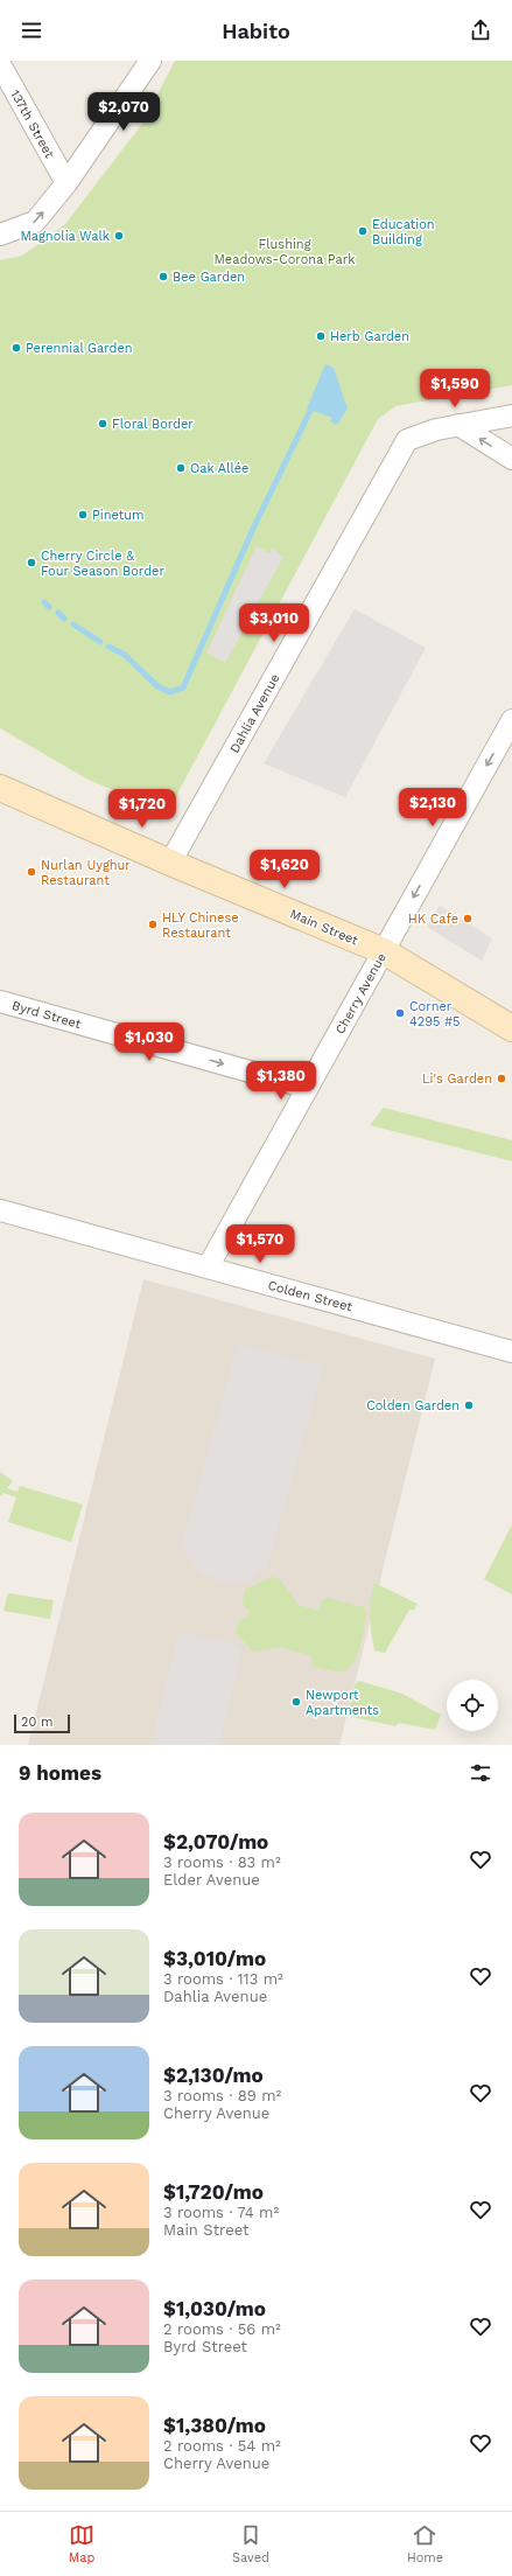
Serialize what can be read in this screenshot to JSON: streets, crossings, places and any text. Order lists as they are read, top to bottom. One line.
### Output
{"streets":{"main road":["Main Street"],"street":["137th Street","Dahlia Avenue","Cherry Avenue","Byrd Street","Colden Street"]},"crossings":[["Dahlia Avenue","Main Street"],["Main Street","Cherry Avenue"],["Cherry Avenue","Byrd Street"],["Cherry Avenue","Colden Street"]],"one_way":["Cherry Avenue","Byrd Street"],"parks":["Flushing Meadows-Corona Park"],"places":["Education Building","Magnolia Walk","Bee Garden","Herb Garden","Perennial Garden","Floral Border","Oak Allée","Pinetum","Cherry Circle & Four Season Border","Nurlan Uyghur Restaurant","HK Cafe","HLY Chinese Restaurant","Corner 4295 #5","Li's Garden","Colden Garden","Newport Apartments"],"scale_bar":"20 m","page":{"header":"Habito","price":["$2,070","$1,590","$3,010","$2,130","$1,720","$1,620","$1,030","$1,380","$1,570"],"scale":"20 m","heading":"9 homes","list":[{"name":"$2,070/mo","note":"3 rooms · 83 m² · Elder Avenue"},{"name":"$3,010/mo","note":"3 rooms · 113 m² · Dahlia Avenue"},{"name":"$2,130/mo","note":"3 rooms · 89 m² · Cherry Avenue"},{"name":"$1,720/mo","note":"3 rooms · 74 m² · Main Street"},{"name":"$1,030/mo","note":"2 rooms · 56 m² · Byrd Street"},{"name":"$1,380/mo","note":"2 rooms · 54 m² · Cherry Avenue"}],"tabs":["Map","Saved","Home"]}}
